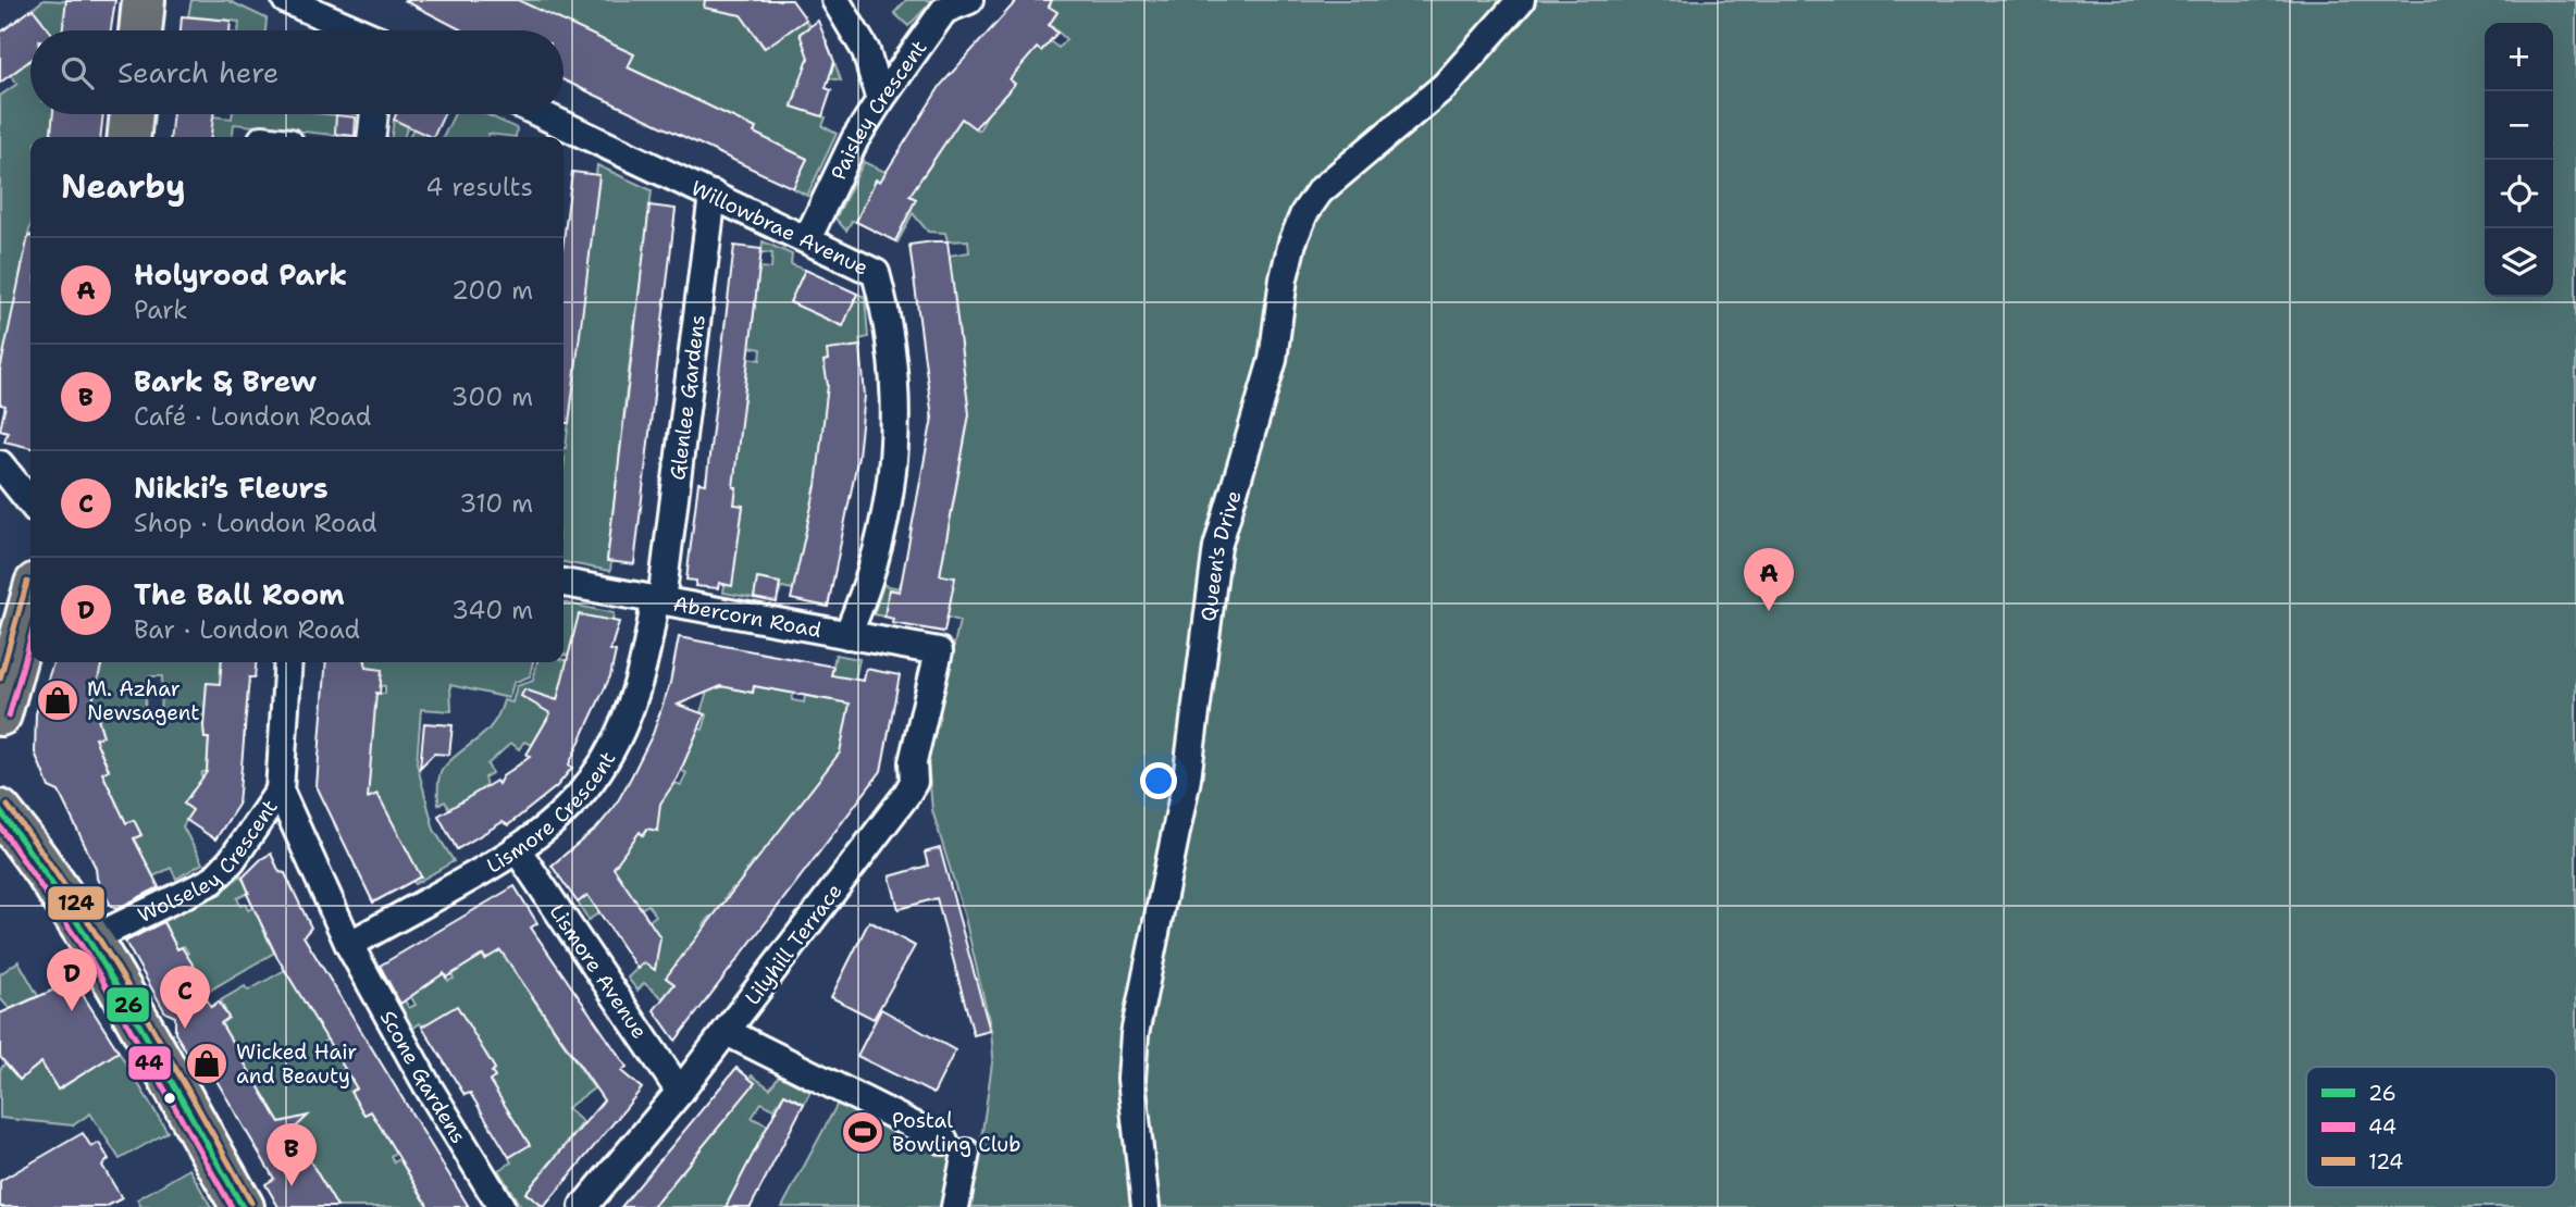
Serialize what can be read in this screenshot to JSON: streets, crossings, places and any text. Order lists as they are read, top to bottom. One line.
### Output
{"streets":{"street":["Paisley Crescent","Willowbrae Avenue","Glenlee Gardens","Queen's Drive","Abercorn Road","Lismore Crescent","Wolseley Crescent","Lilyhill Terrace","Lismore Avenue","Scone Gardens"]},"crossings":[["Paisley Crescent","Willowbrae Avenue"],["Willowbrae Avenue","Glenlee Gardens"],["Willowbrae Avenue","Abercorn Road"],["Glenlee Gardens","Abercorn Road"],["Glenlee Gardens","Lismore Crescent"],["Abercorn Road","Lismore Crescent"],["Abercorn Road","Lilyhill Terrace"],["Lismore Crescent","Lismore Avenue"],["Lismore Crescent","Scone Gardens"],["Wolseley Crescent","Scone Gardens"],["Lilyhill Terrace","Lismore Avenue"]],"places":{"shop":["M. Azhar Newsagent","Wicked Hair and Beauty"],"sports":["Postal Bowling Club"]},"lines":["transit line 124","transit line 44","transit line 26"],"legend":["26","44","124"],"page":{"map_buttons":["+","−"],"search":"Search here","heading":["Nearby","4 results"],"list":[{"mark":"A","name":"Holyrood Park","note":"Park","value":"200 m"},{"mark":"B","name":"Bark & Brew","note":"Café · London Road","value":"300 m"},{"mark":"C","name":"Nikki’s Fleurs","note":"Shop · London Road","value":"310 m"},{"mark":"D","name":"The Ball Room","note":"Bar · London Road","value":"340 m"}],"pins":["A","D","C","B"]}}
